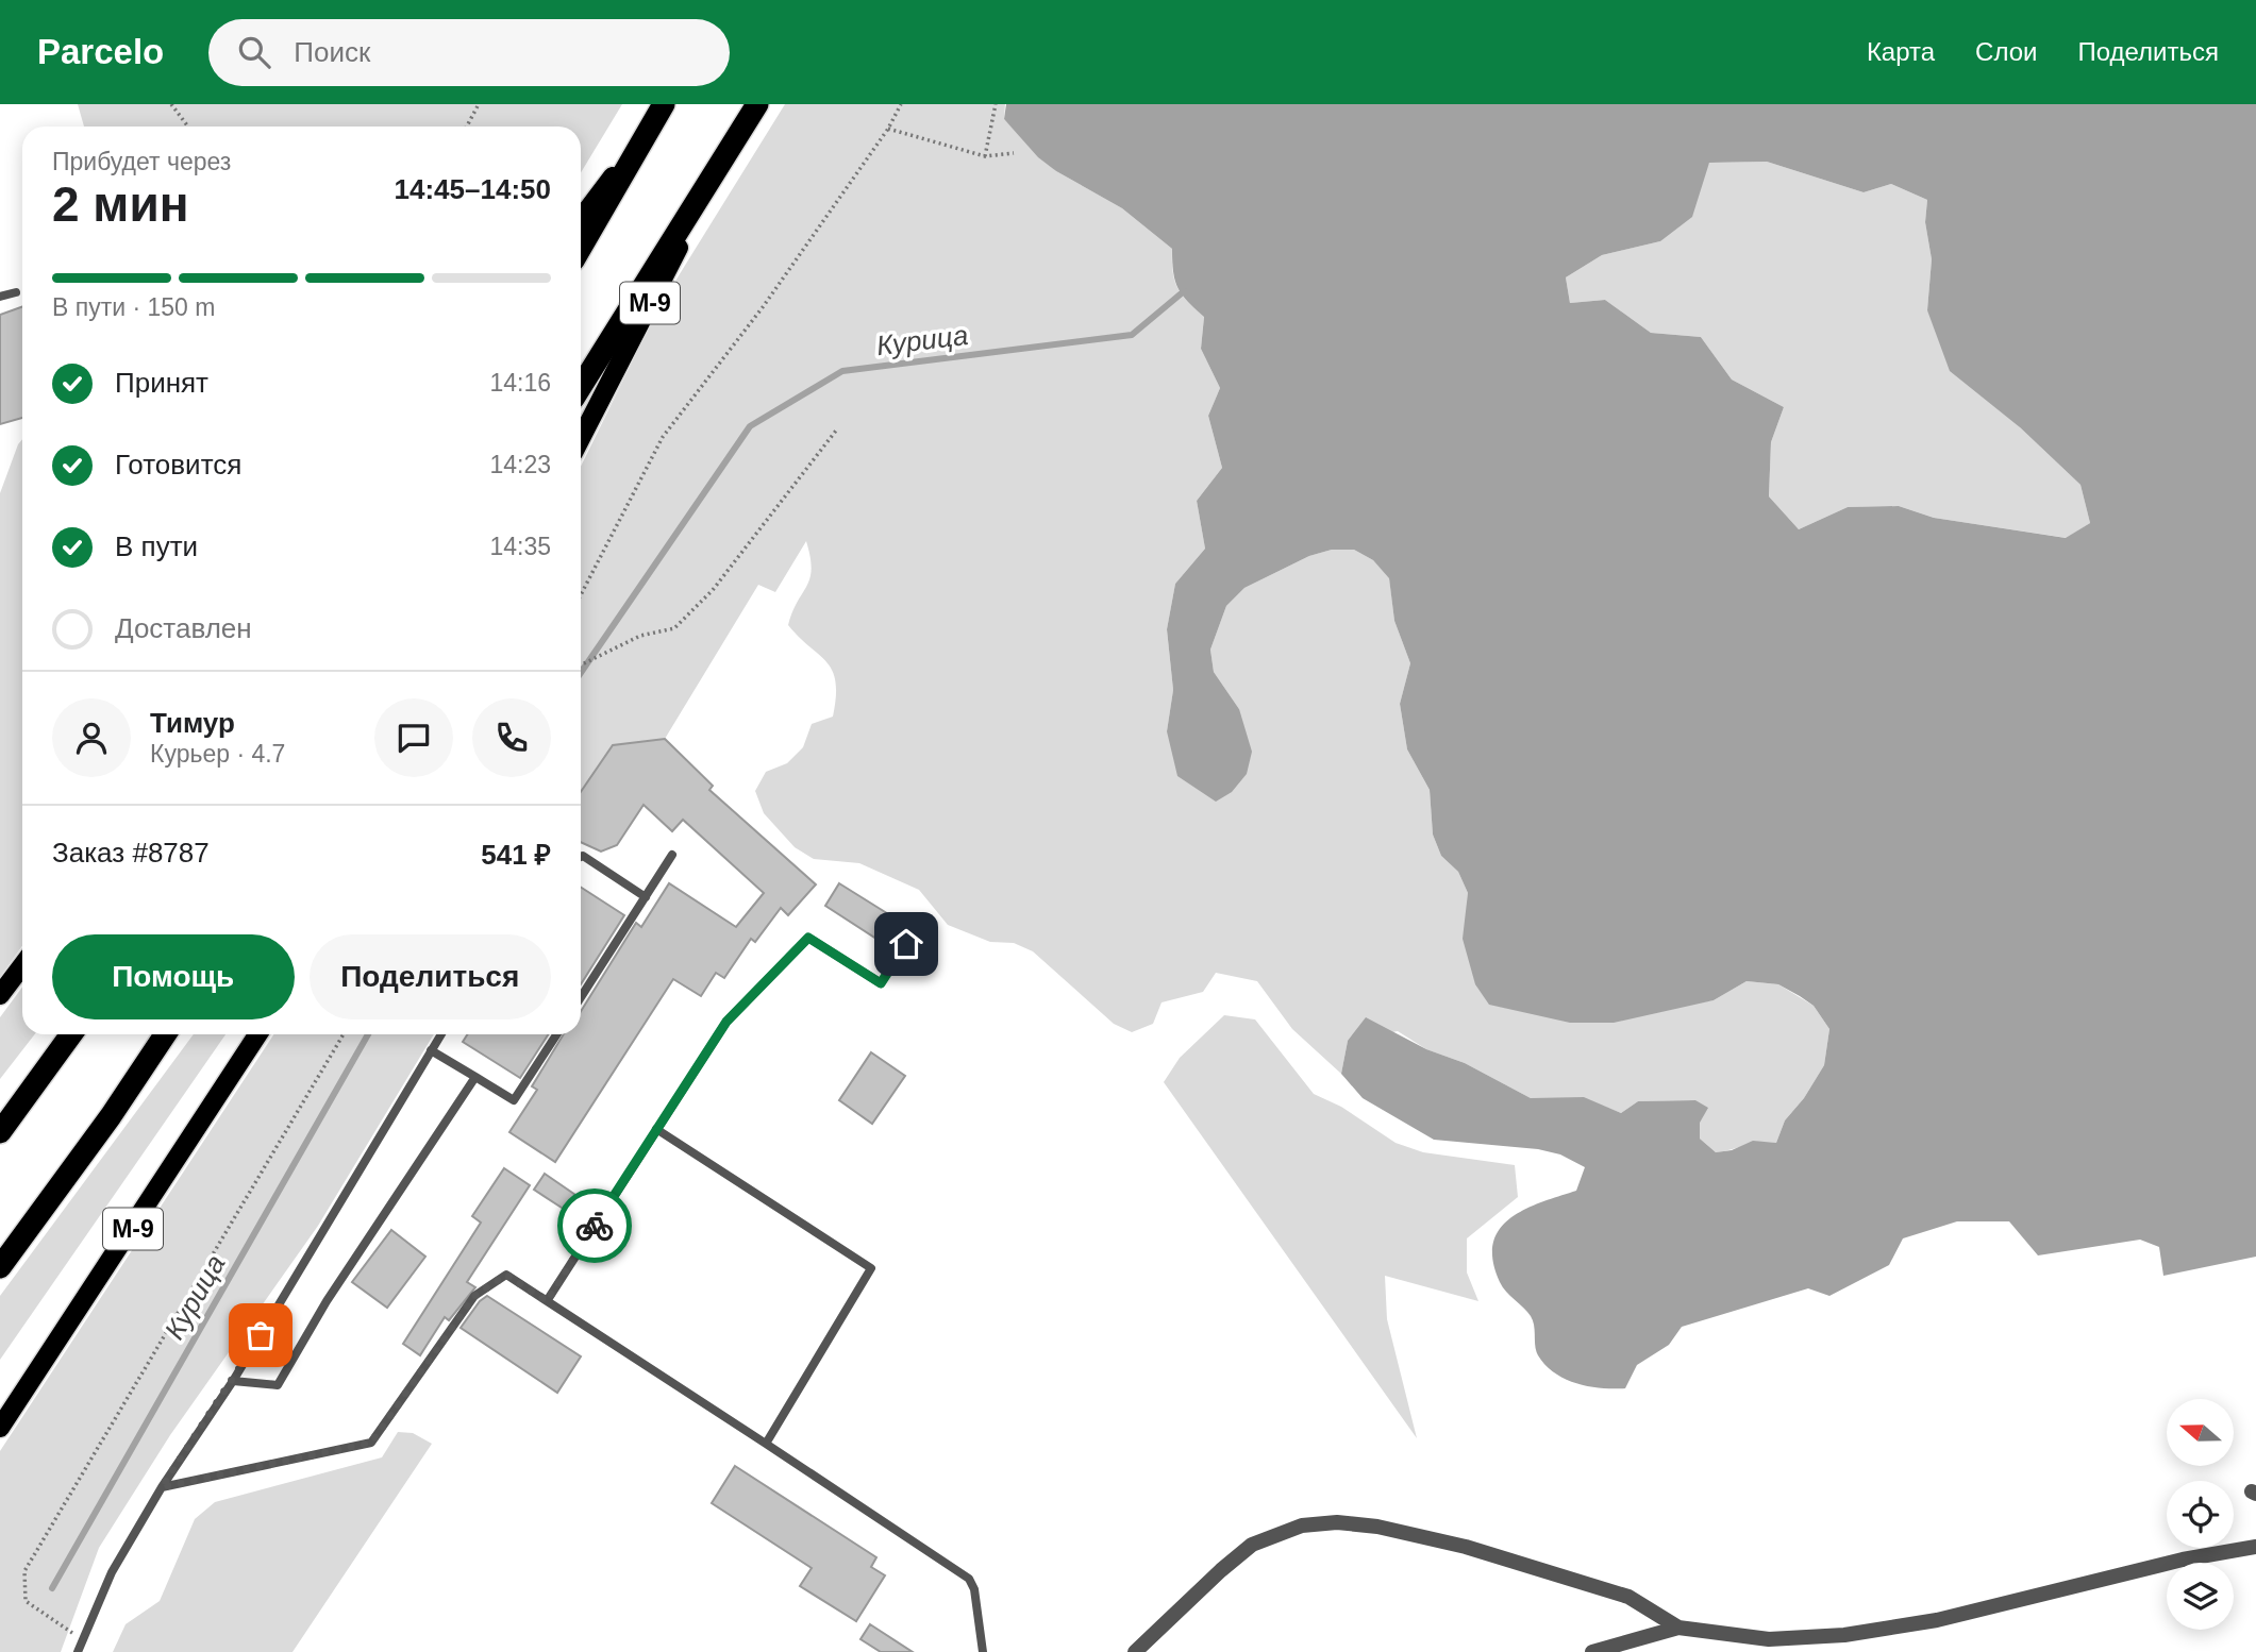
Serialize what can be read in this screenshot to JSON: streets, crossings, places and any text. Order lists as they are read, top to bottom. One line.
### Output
{"streets":{"highway":["М-9"]},"water":["Курица"],"north":"left","page":{"header":"Parcelo","search":"Поиск","nav":["Карта","Слои","Поделиться"],"heading":["2 мин","Прибудет через","14:45–14:50"],"panel":["Тимур","Курьер · 4.7","Заказ #8787","541 ₽"],"bar":"В пути · 150 m","list":[["Принят","14:16"],["Готовится","14:23"],["В пути","14:35"],"Доставлен"],"buttons":["Помощь","Поделиться"]}}
